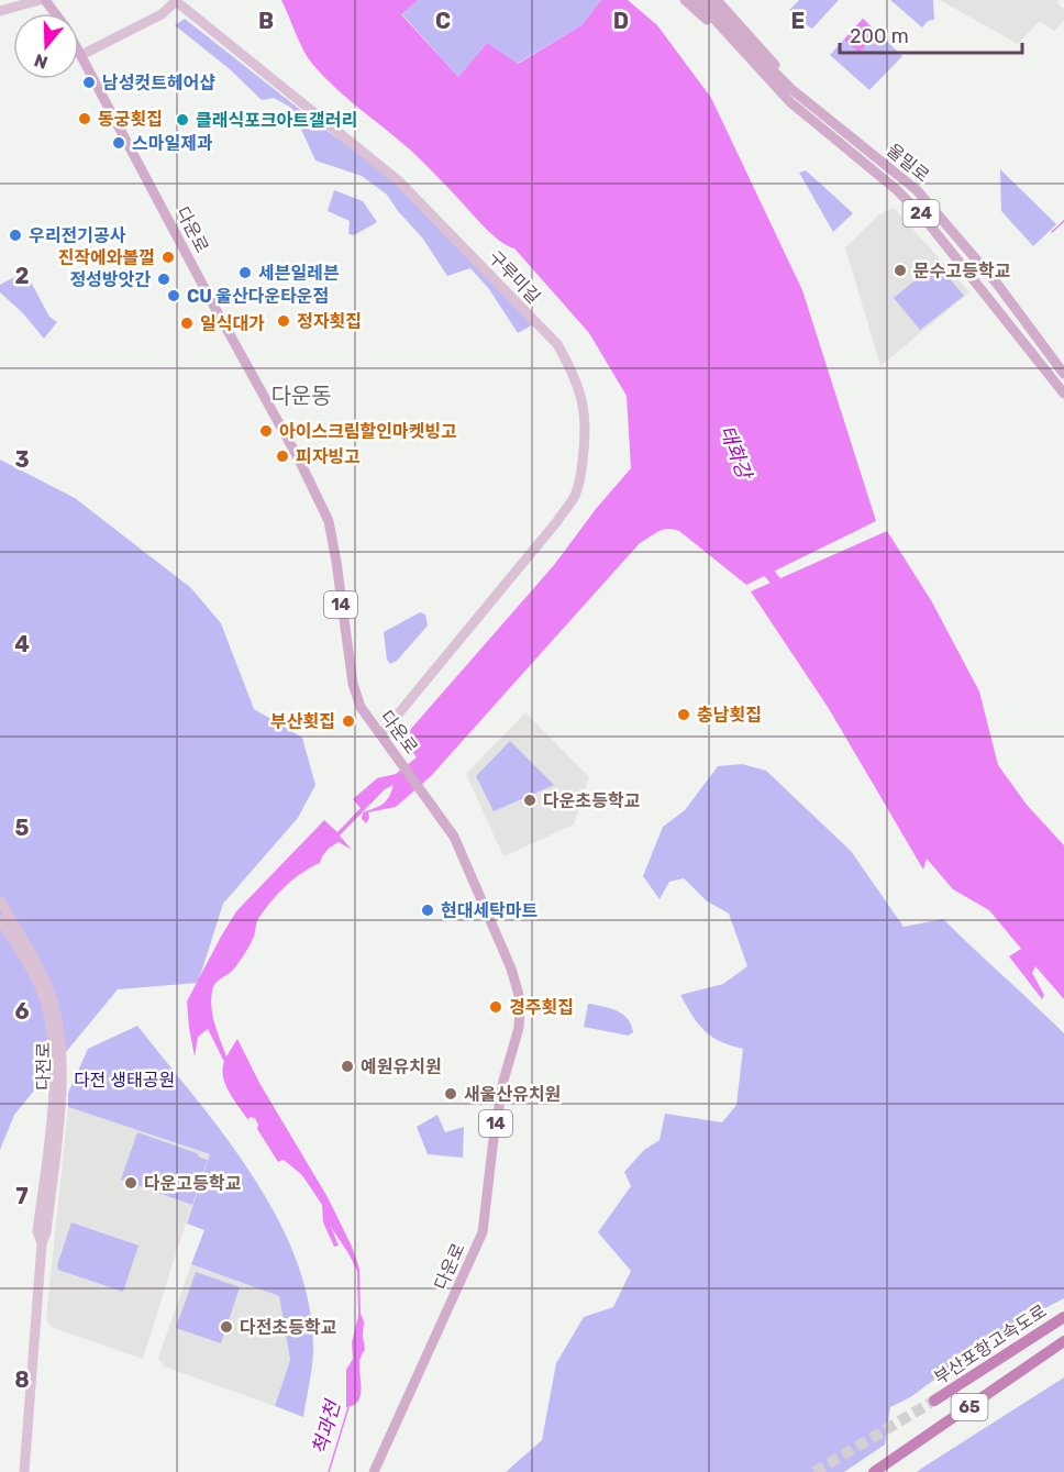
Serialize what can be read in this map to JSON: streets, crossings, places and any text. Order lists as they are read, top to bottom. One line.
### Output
{"streets":{"highway":["부산포항고속도로","65"],"main road":["울밀로","24","다운로","14"],"street":["구루미길","다전로"]},"crossings":[["다운로","구루미길"]],"districts":["다운동"],"water":["태화강","척과천"],"parks":["다전 생태공원"],"places":["남성컷트헤어샵","동궁횟집","클래식포크아트갤러리","스마일제과","우리전기공사","진작에와볼껄","문수고등학교","세븐일레븐","정성방앗간","CU 울산다운타운점","정자횟집","일식대가","아이스크림할인마켓빙고","피자빙고","충남횟집","부산횟집","다운초등학교","현대세탁마트","경주횟집","예원유치원","새울산유치원","다운고등학교","다전초등학교"],"scale_bar":"200 m","north":"bottom","grid":{"columns":["B","C","D","E"],"rows":["2","3","4","5","6","7","8"]}}
